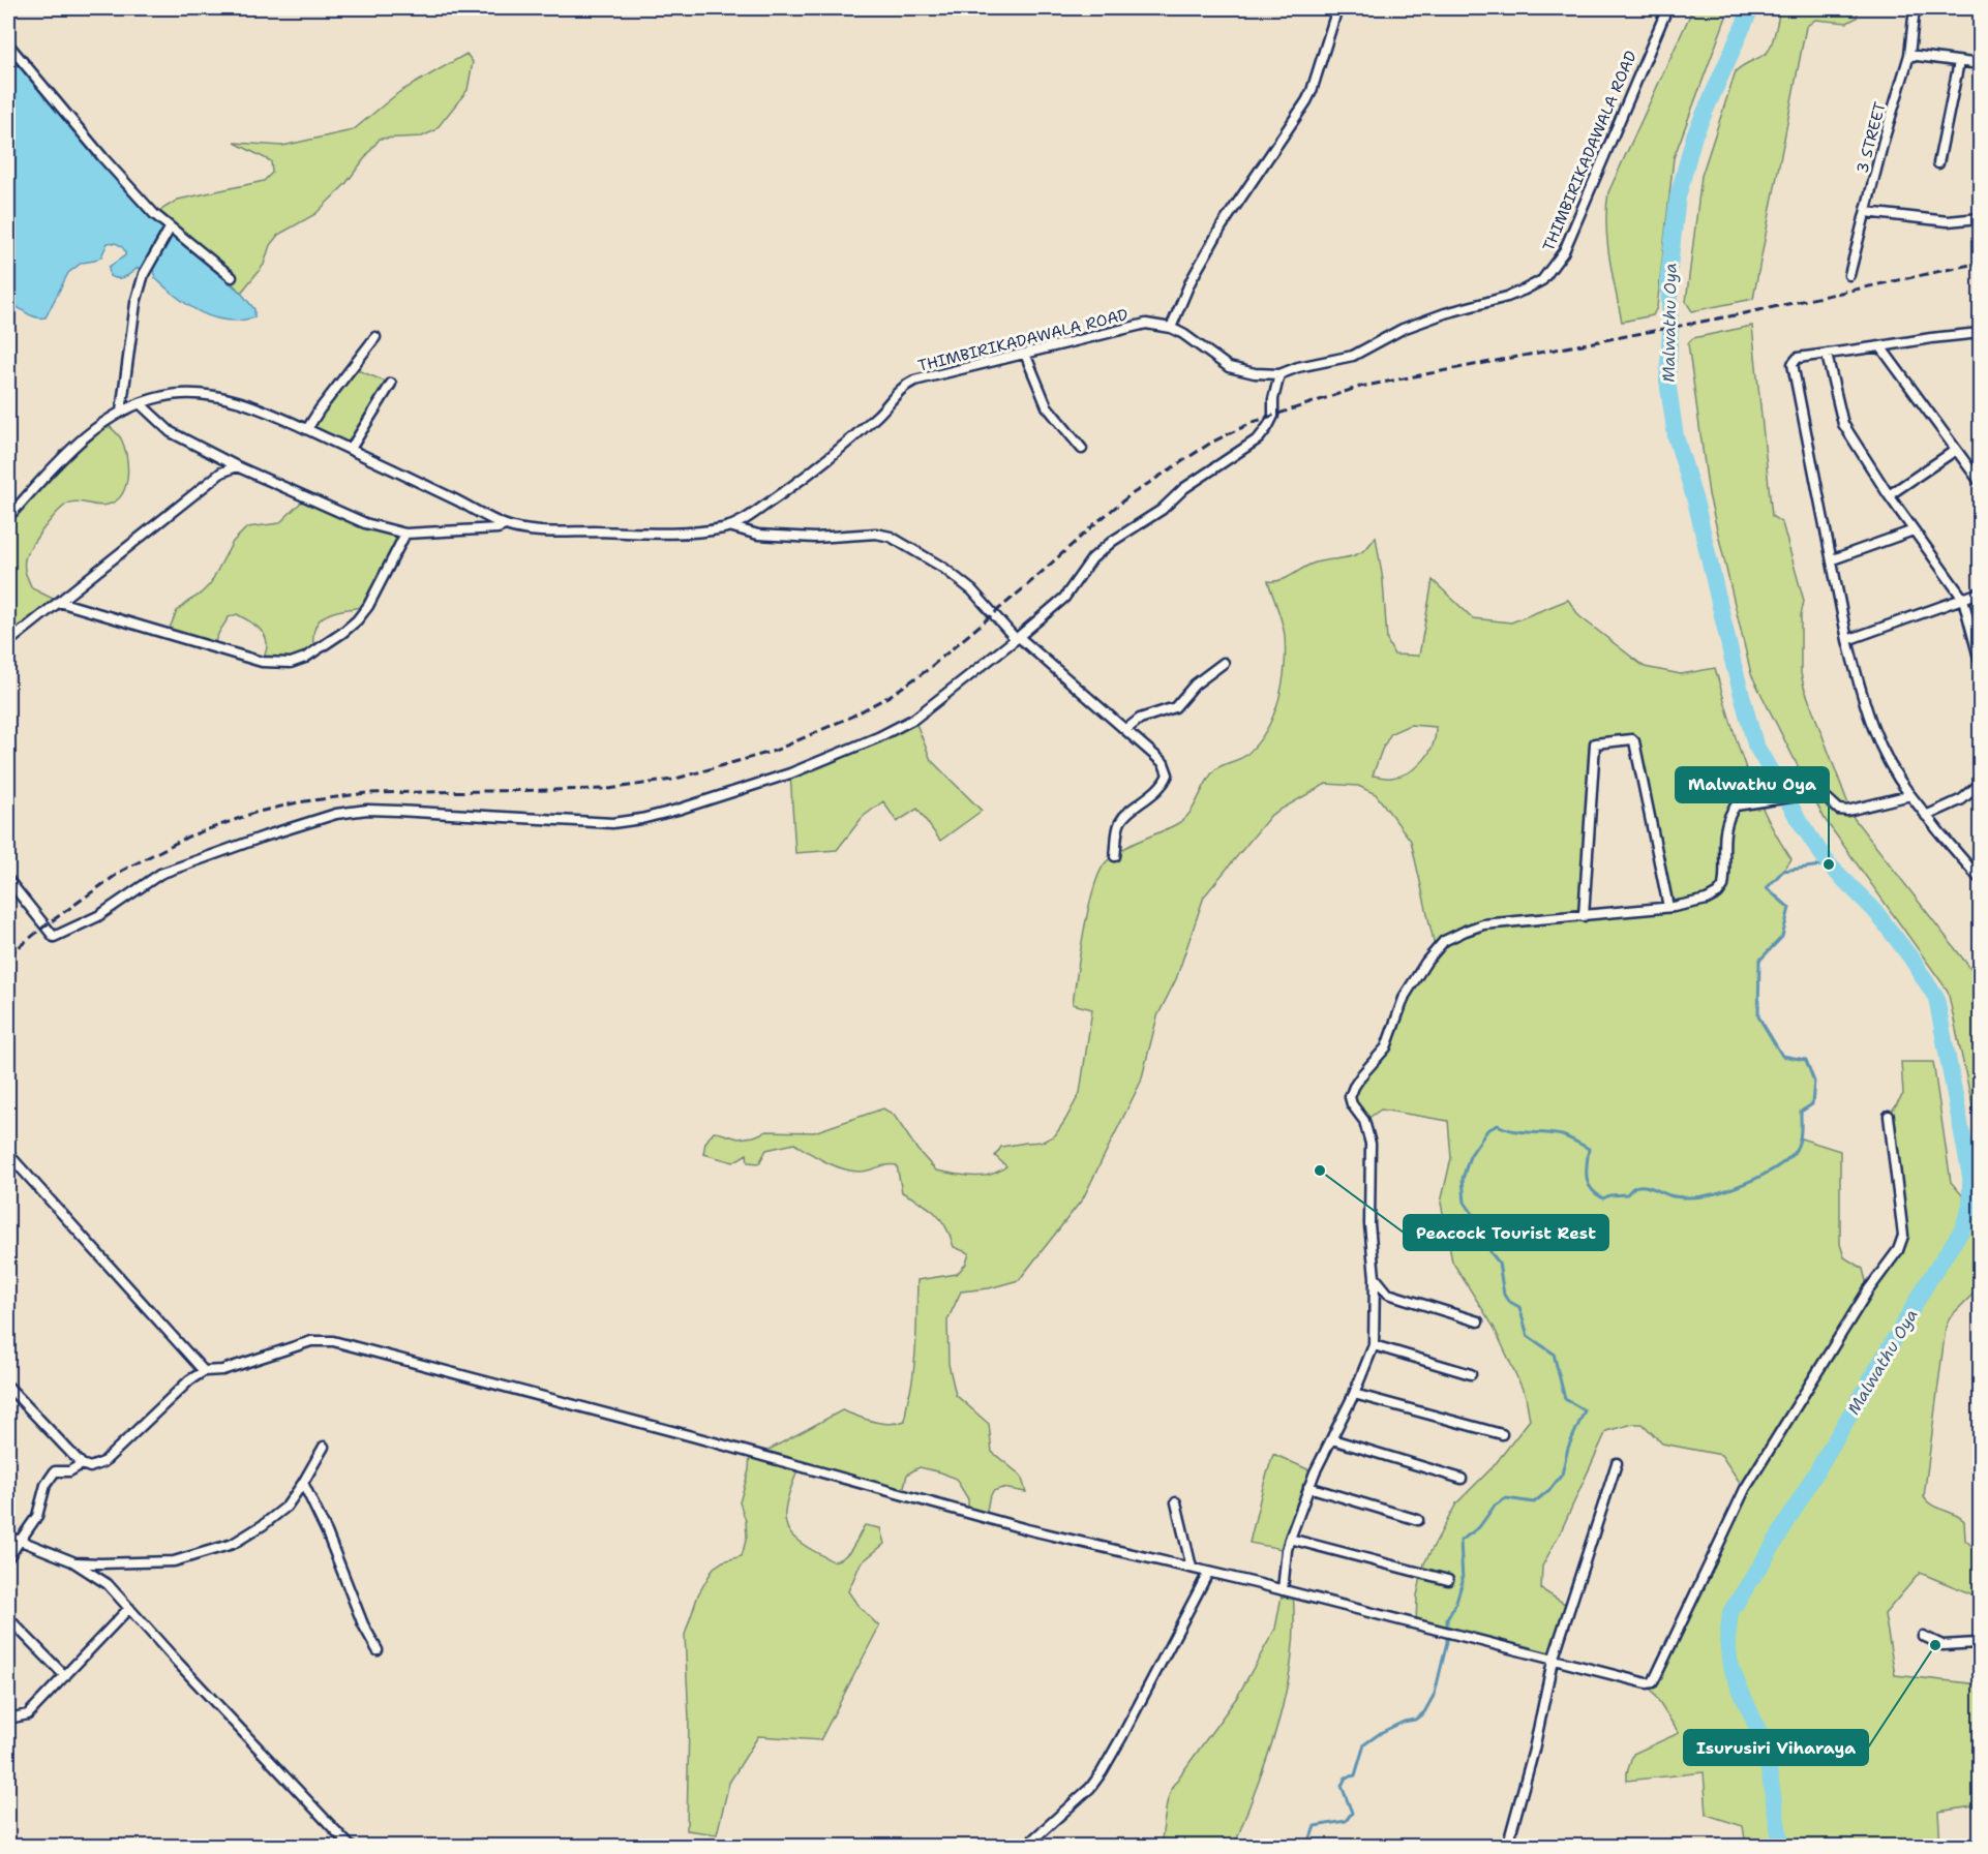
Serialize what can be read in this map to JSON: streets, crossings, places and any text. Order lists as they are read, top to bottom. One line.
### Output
{"streets":{"street":["3 STREET","THIMBIRIKADAWALA ROAD"]},"water":["Malwathu Oya"],"places":["Malwathu Oya","Peacock Tourist Rest","Isurusiri Viharaya"]}
